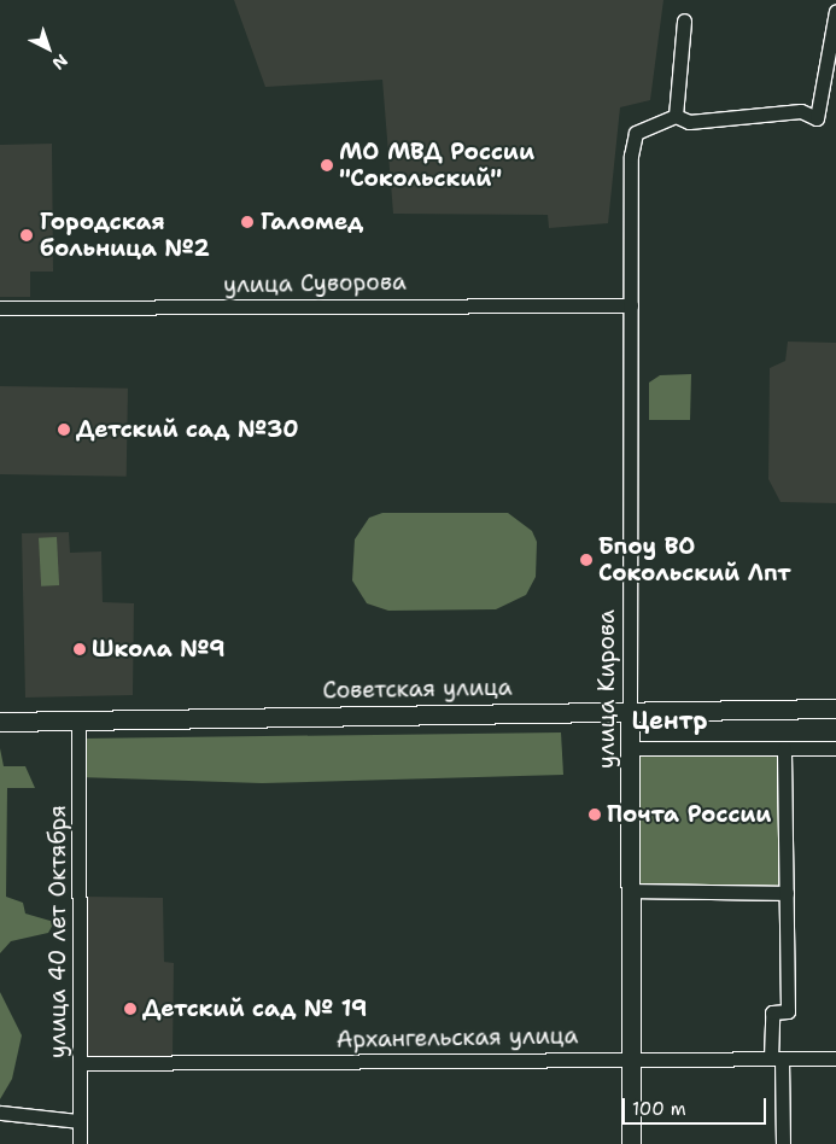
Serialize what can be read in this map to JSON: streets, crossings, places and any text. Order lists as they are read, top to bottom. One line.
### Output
{"streets":{"main road":["Советская улица","улица Кирова"],"street":["улица Суворова","улица 40 лет Октября","Архангельская улица"]},"crossings":[["улица Суворова","улица Кирова"],["Советская улица","улица Кирова"],["Советская улица","улица 40 лет Октября"],["улица Кирова","Архангельская улица"],["улица 40 лет Октября","Архангельская улица"]],"districts":["Центр"],"places":["МО МВД России \"Сокольский\"","Галомед","Городская больница №2","Детский сад №30","Бпоу ВО Сокольский Лпт","Школа №9","Почта России","Детский сад № 19"],"scale_bar":"100 m","north":"bottom right"}
